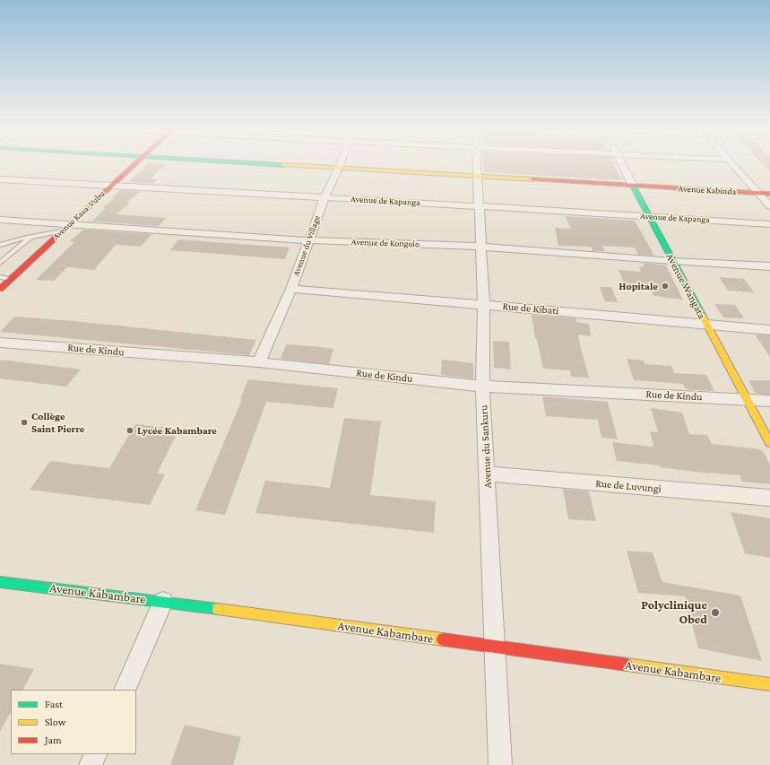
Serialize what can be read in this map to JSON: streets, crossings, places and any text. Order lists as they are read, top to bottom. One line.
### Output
{"streets":{"street":["Avenue Kabinda","Avenue de Kapanga","Avenue Kasa-Vubu","Avenue de Kongolo","Avenue du Village","Avenue Wangata","Rue de Kibati","Rue de Kindu","Avenue du Sankuru","Rue de Luvungi","Avenue Kabambare"]},"crossings":[["Avenue Kabinda","Avenue du Village"],["Avenue Kabinda","Avenue Wangata"],["Avenue Kabinda","Avenue du Sankuru"],["Avenue de Kapanga","Avenue Kasa-Vubu"],["Avenue de Kapanga","Avenue du Village"],["Avenue de Kapanga","Avenue Wangata"],["Avenue de Kapanga","Avenue du Sankuru"],["Avenue Kasa-Vubu","Avenue de Kongolo"],["Avenue de Kongolo","Avenue du Village"],["Avenue de Kongolo","Avenue Wangata"],["Avenue de Kongolo","Avenue du Sankuru"],["Avenue du Village","Rue de Kibati"],["Avenue du Village","Rue de Kindu"],["Avenue Wangata","Rue de Kibati"],["Avenue Wangata","Rue de Kindu"],["Rue de Kibati","Avenue du Sankuru"],["Rue de Kindu","Avenue du Sankuru"],["Avenue du Sankuru","Rue de Luvungi"],["Avenue du Sankuru","Avenue Kabambare"]],"places":["Hopitale","Collège Saint Pierre","Lycée Kabambare","Polyclinique Obed"],"legend":["Fast","Slow","Jam"]}
